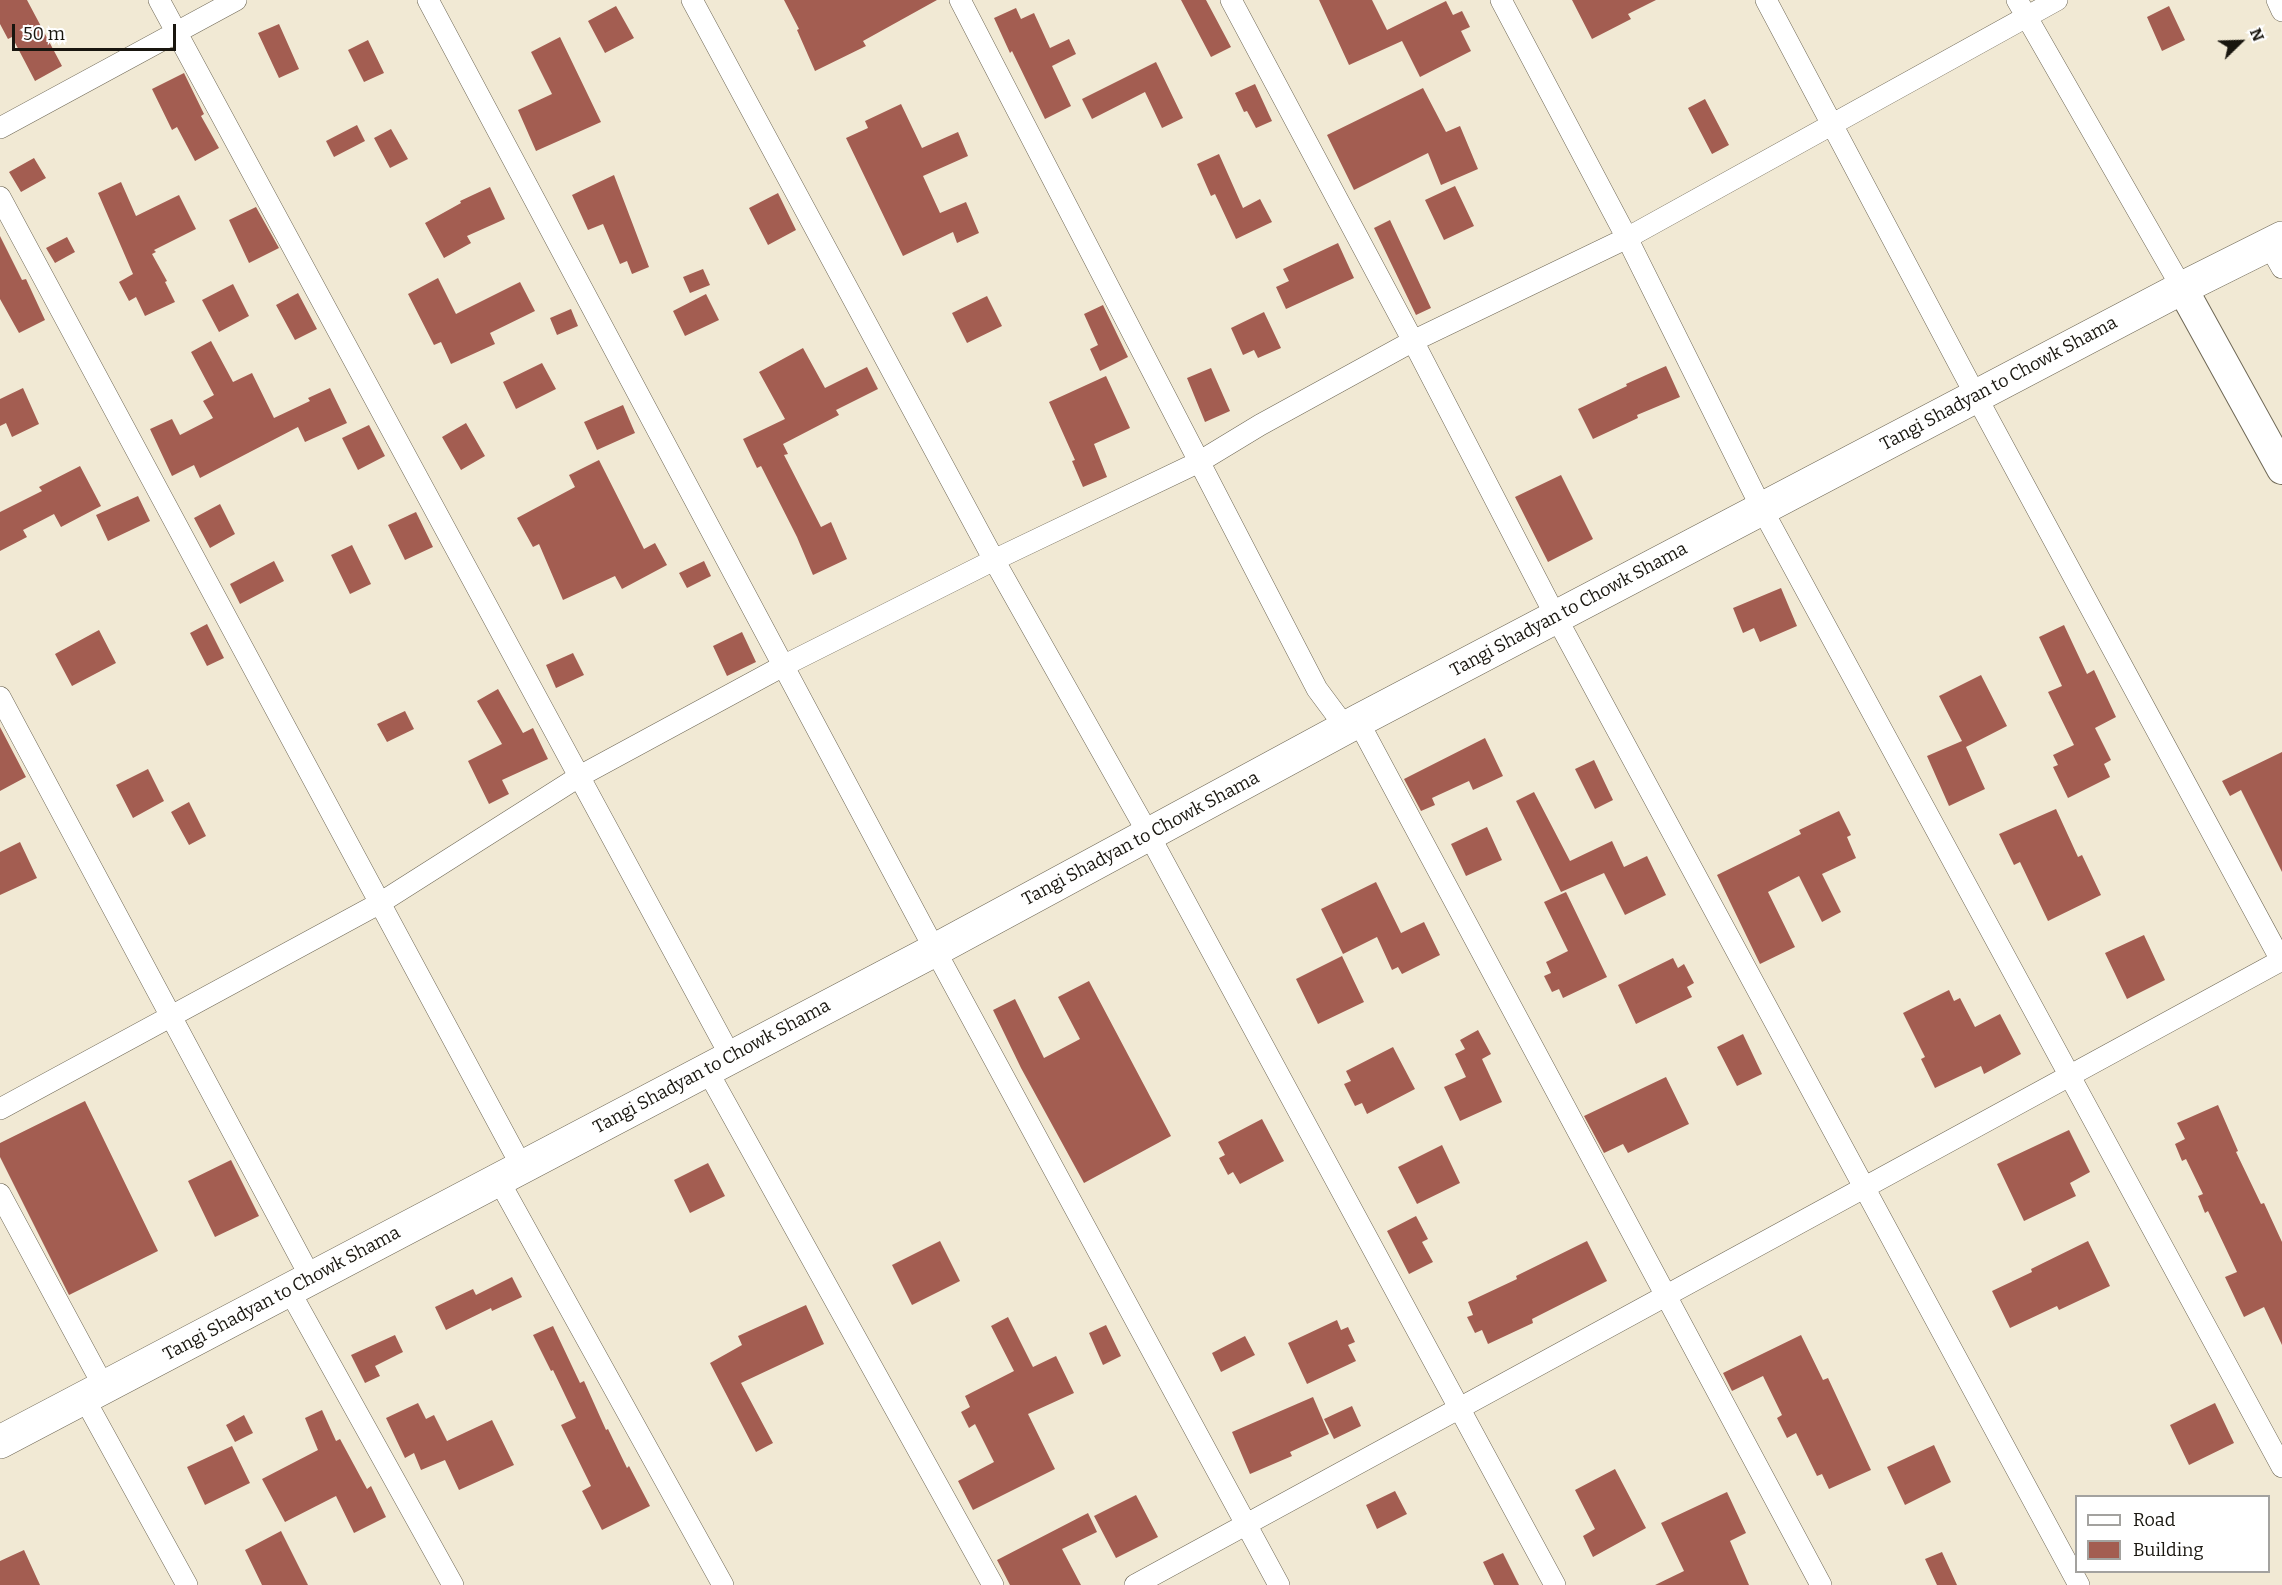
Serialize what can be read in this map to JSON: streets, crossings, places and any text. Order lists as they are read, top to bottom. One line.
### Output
{"streets":{"main road":["Tangi Shadyan to Chowk Shama"]},"legend":["Road","Building"],"scale_bar":"50 m","north":"top right"}
